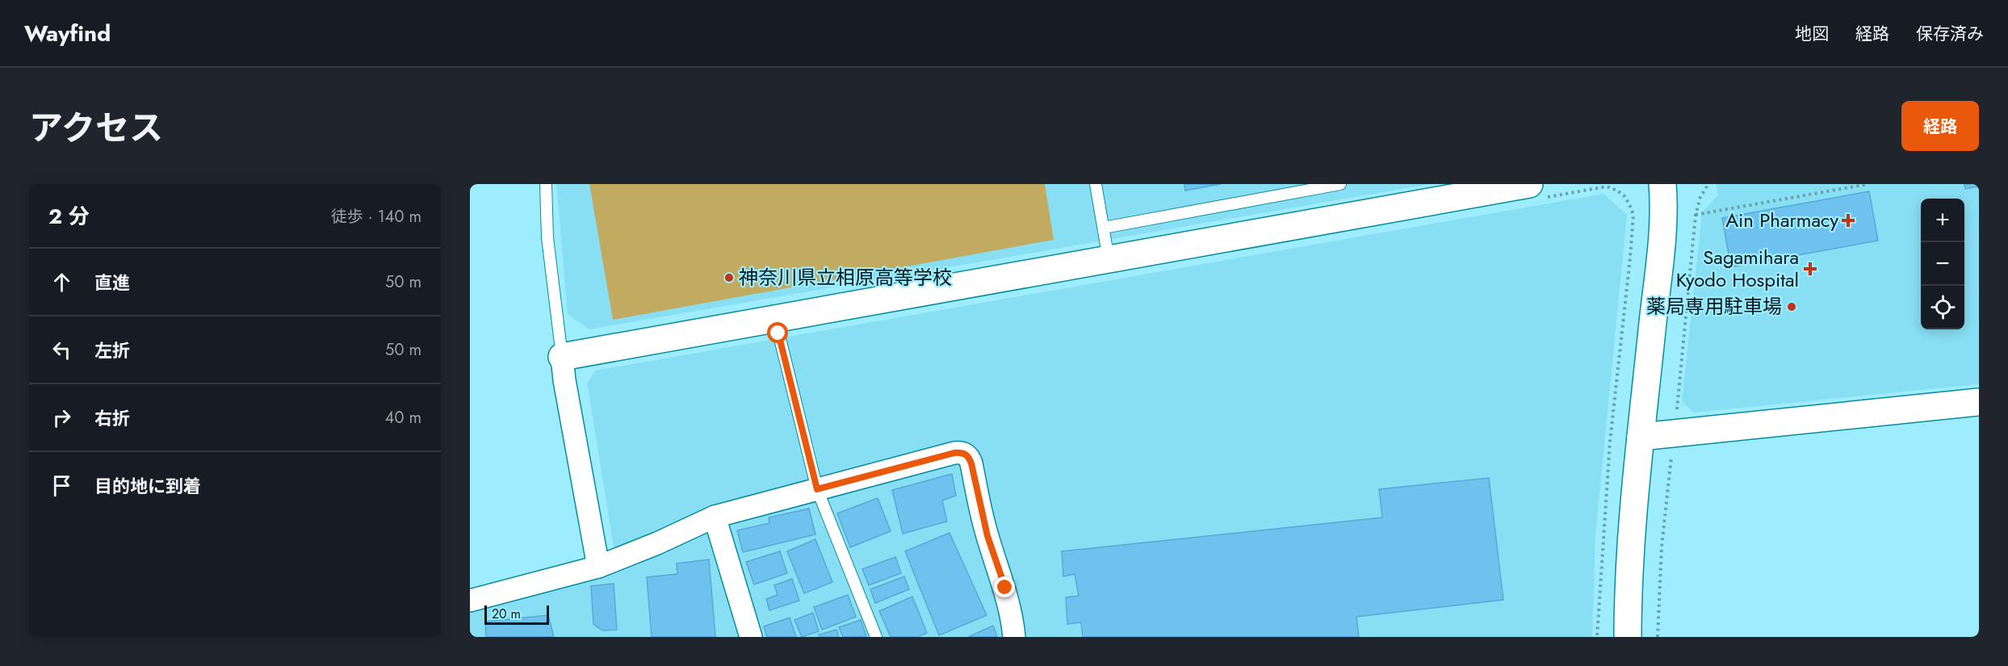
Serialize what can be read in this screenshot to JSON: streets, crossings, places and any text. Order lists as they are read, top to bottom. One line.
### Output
{"places":{"health":["Ain Pharmacy","Sagamihara Kyodo Hospital"],"other":["神奈川県立相原高等学校","薬局専用駐車場"]},"scale_bar":"20 m","page":{"header":"Wayfind","nav":["地図","経路","保存済み"],"title":"アクセス","buttons":"経路","heading":["2 分","徒歩 · 140 m"],"map_buttons":["+","−"],"list":[["直進","50 m"],["左折","50 m"],["右折","40 m"],"目的地に到着"],"scale":"20 m"}}
